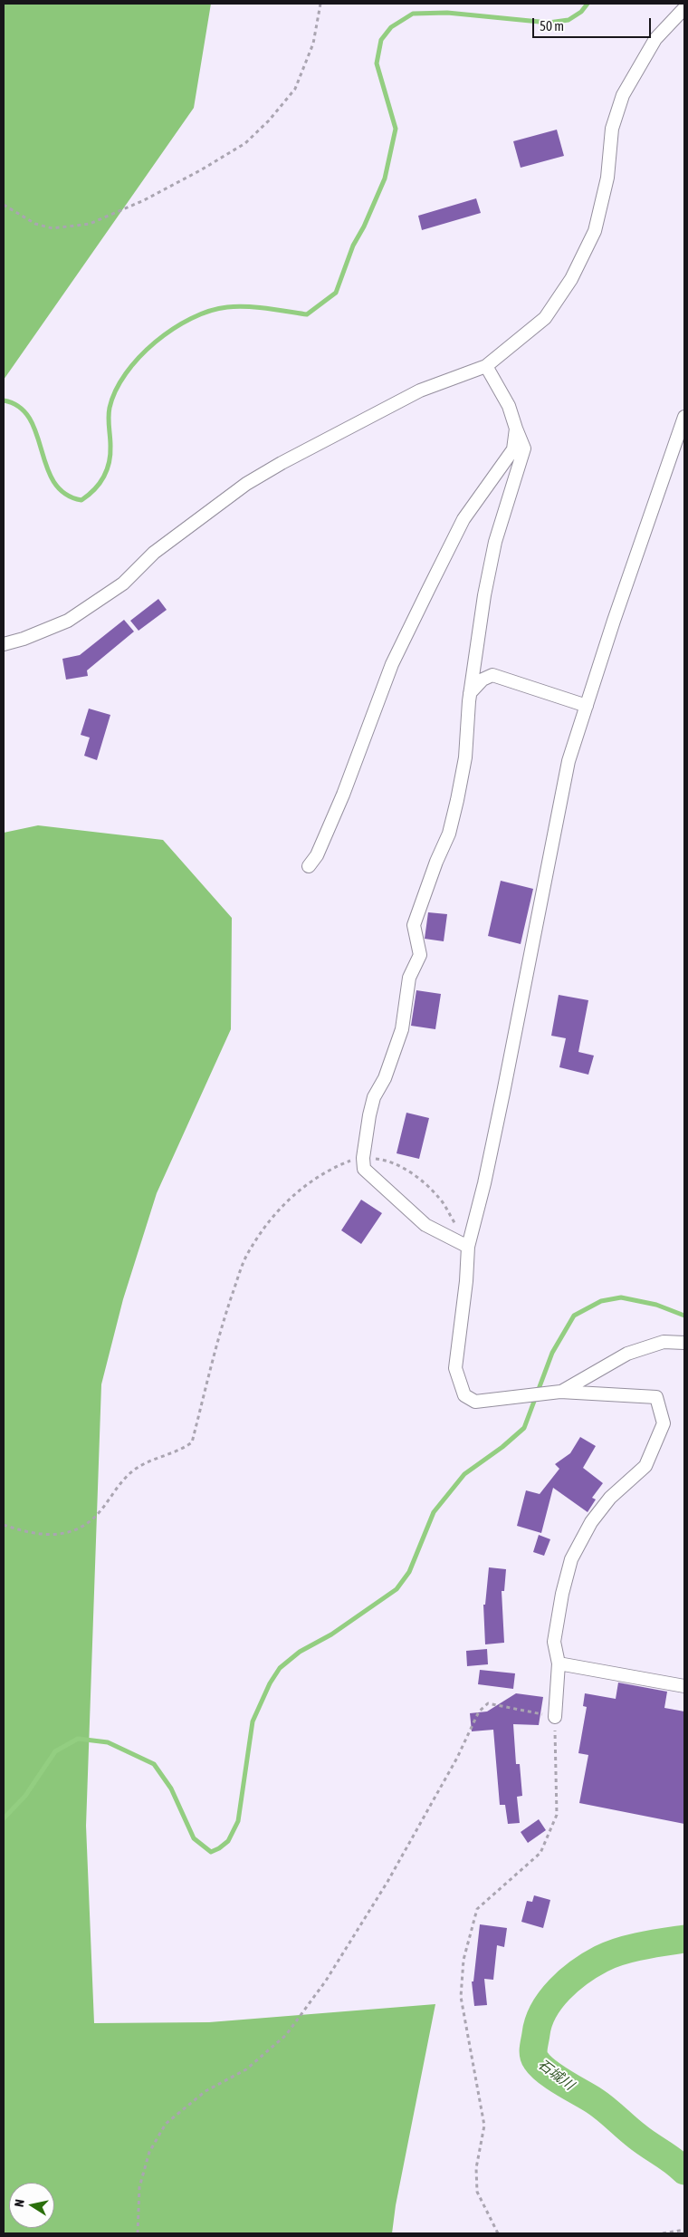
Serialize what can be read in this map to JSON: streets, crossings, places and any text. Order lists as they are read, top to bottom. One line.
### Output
{"water":["石城川"],"scale_bar":"50 m","north":"left"}
